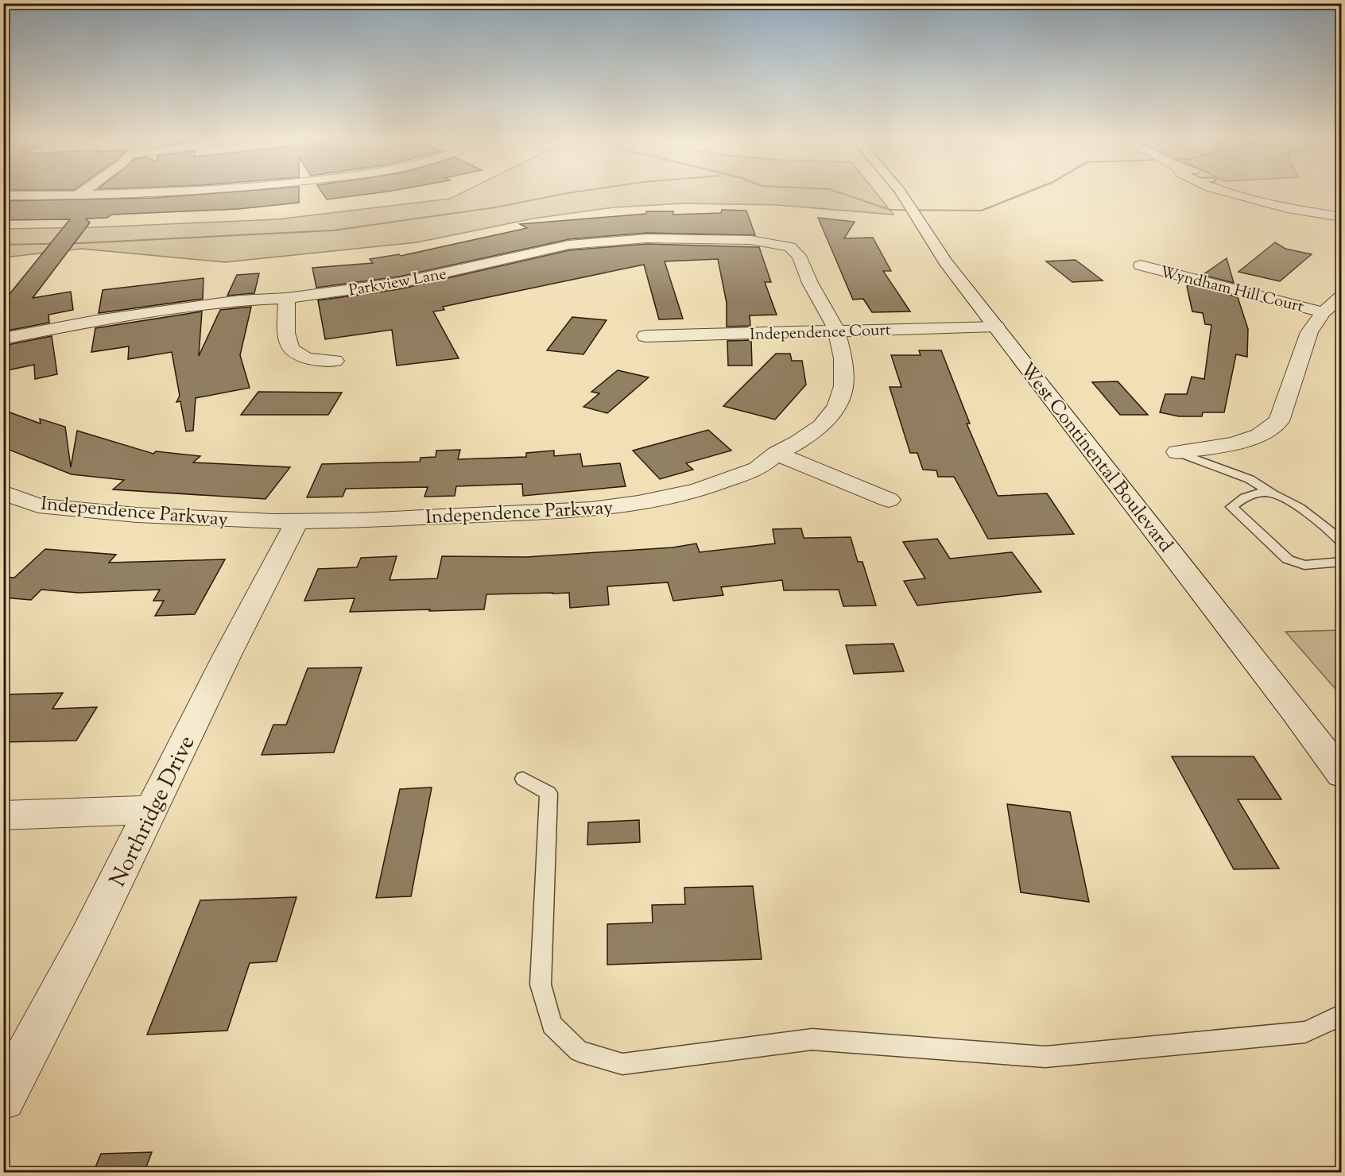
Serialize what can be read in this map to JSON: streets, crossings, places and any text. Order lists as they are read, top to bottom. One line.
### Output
{"streets":{"street":["Parkview Lane","Wyndham Hill Court","Independence Court","West Continental Boulevard","Independence Parkway","Northridge Drive"]},"crossings":[["Parkview Lane","Independence Parkway"],["Independence Court","West Continental Boulevard"],["Independence Court","Independence Parkway"],["Independence Parkway","Northridge Drive"]]}
